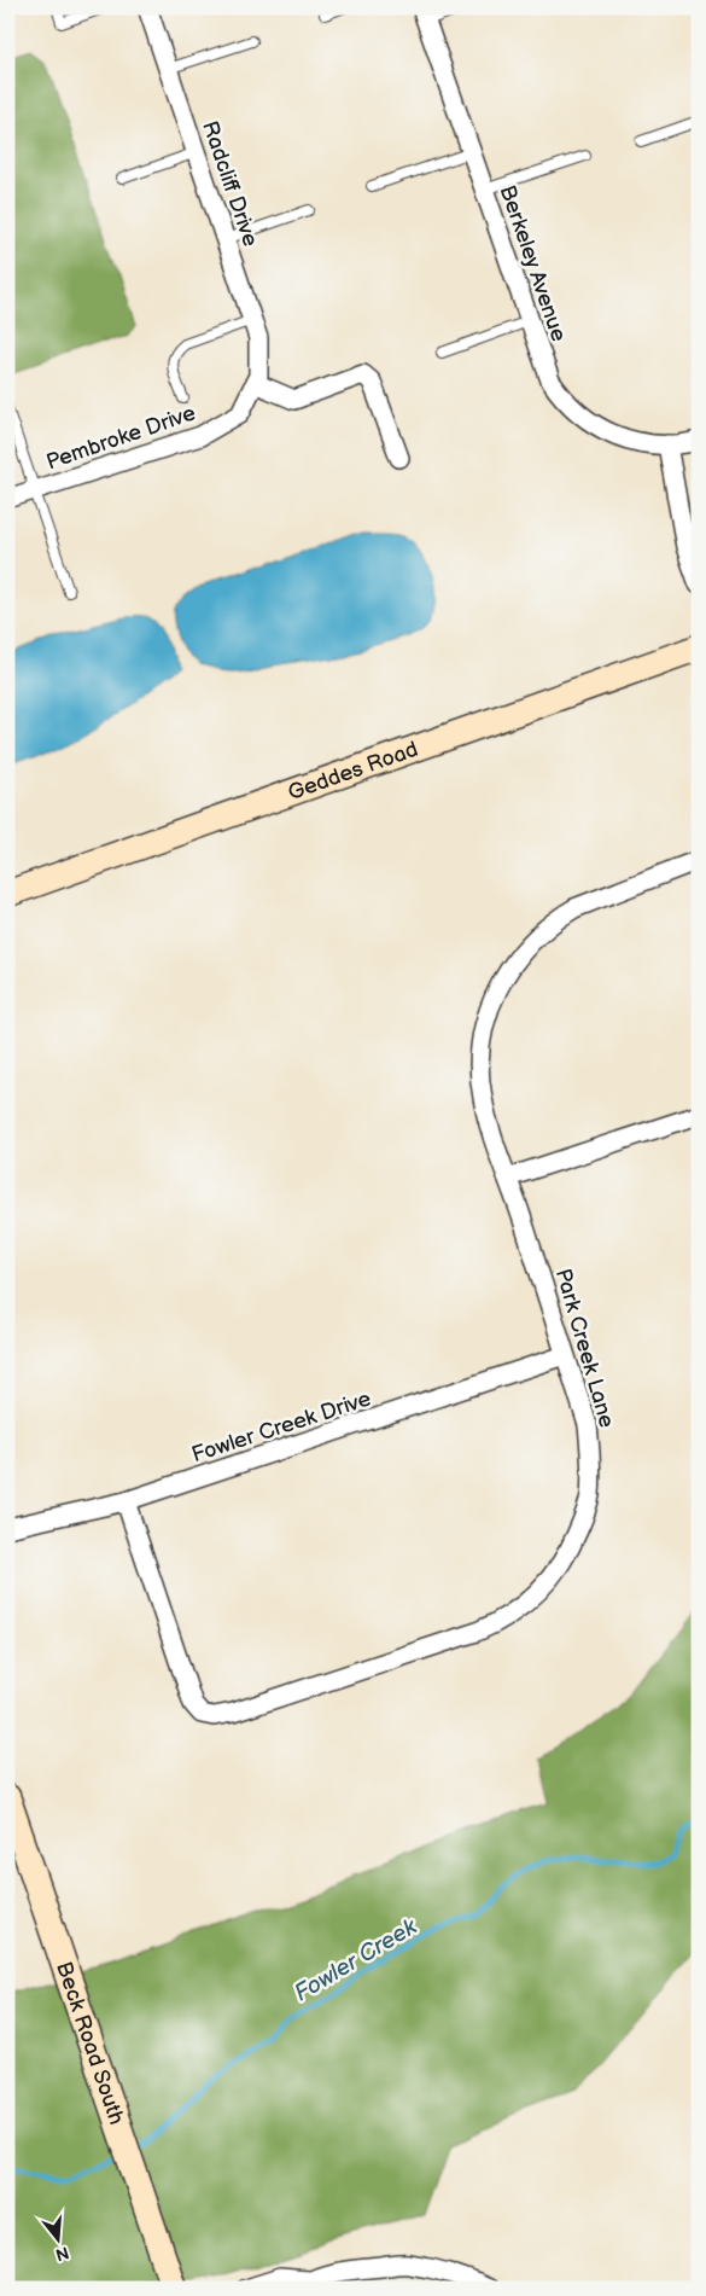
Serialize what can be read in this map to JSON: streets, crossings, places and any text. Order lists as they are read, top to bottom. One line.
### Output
{"streets":{"main road":["Geddes Road","Beck Road South"],"street":["Radcliff Drive","Berkeley Avenue","Pembroke Drive","Park Creek Lane","Fowler Creek Drive"]},"crossings":[["Radcliff Drive","Pembroke Drive"],["Park Creek Lane","Fowler Creek Drive"]],"water":["Fowler Creek"],"north":"bottom"}
